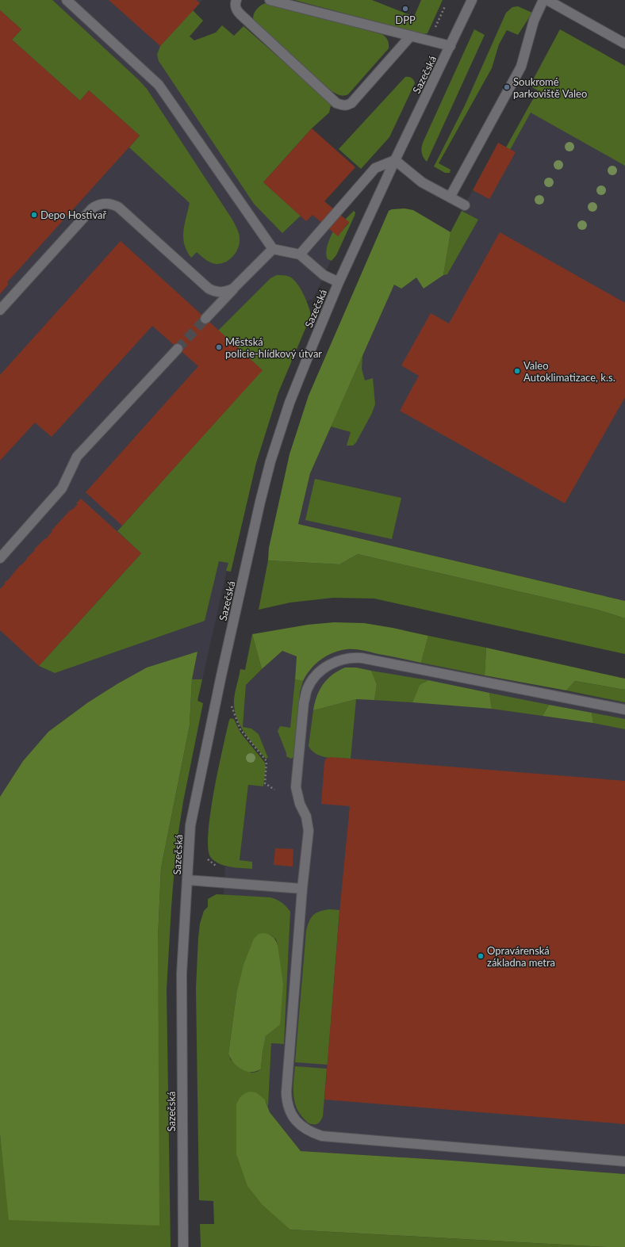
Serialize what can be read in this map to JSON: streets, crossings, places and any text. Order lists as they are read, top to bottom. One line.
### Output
{"streets":{"street":["Sazečská"]},"places":["DPP","Soukromé parkoviště Valeo","Depo Hostivař","Městská policie-hlídkový útvar","Valeo Autoklimatizace, k.s.","Opravárenská základna metra"]}
